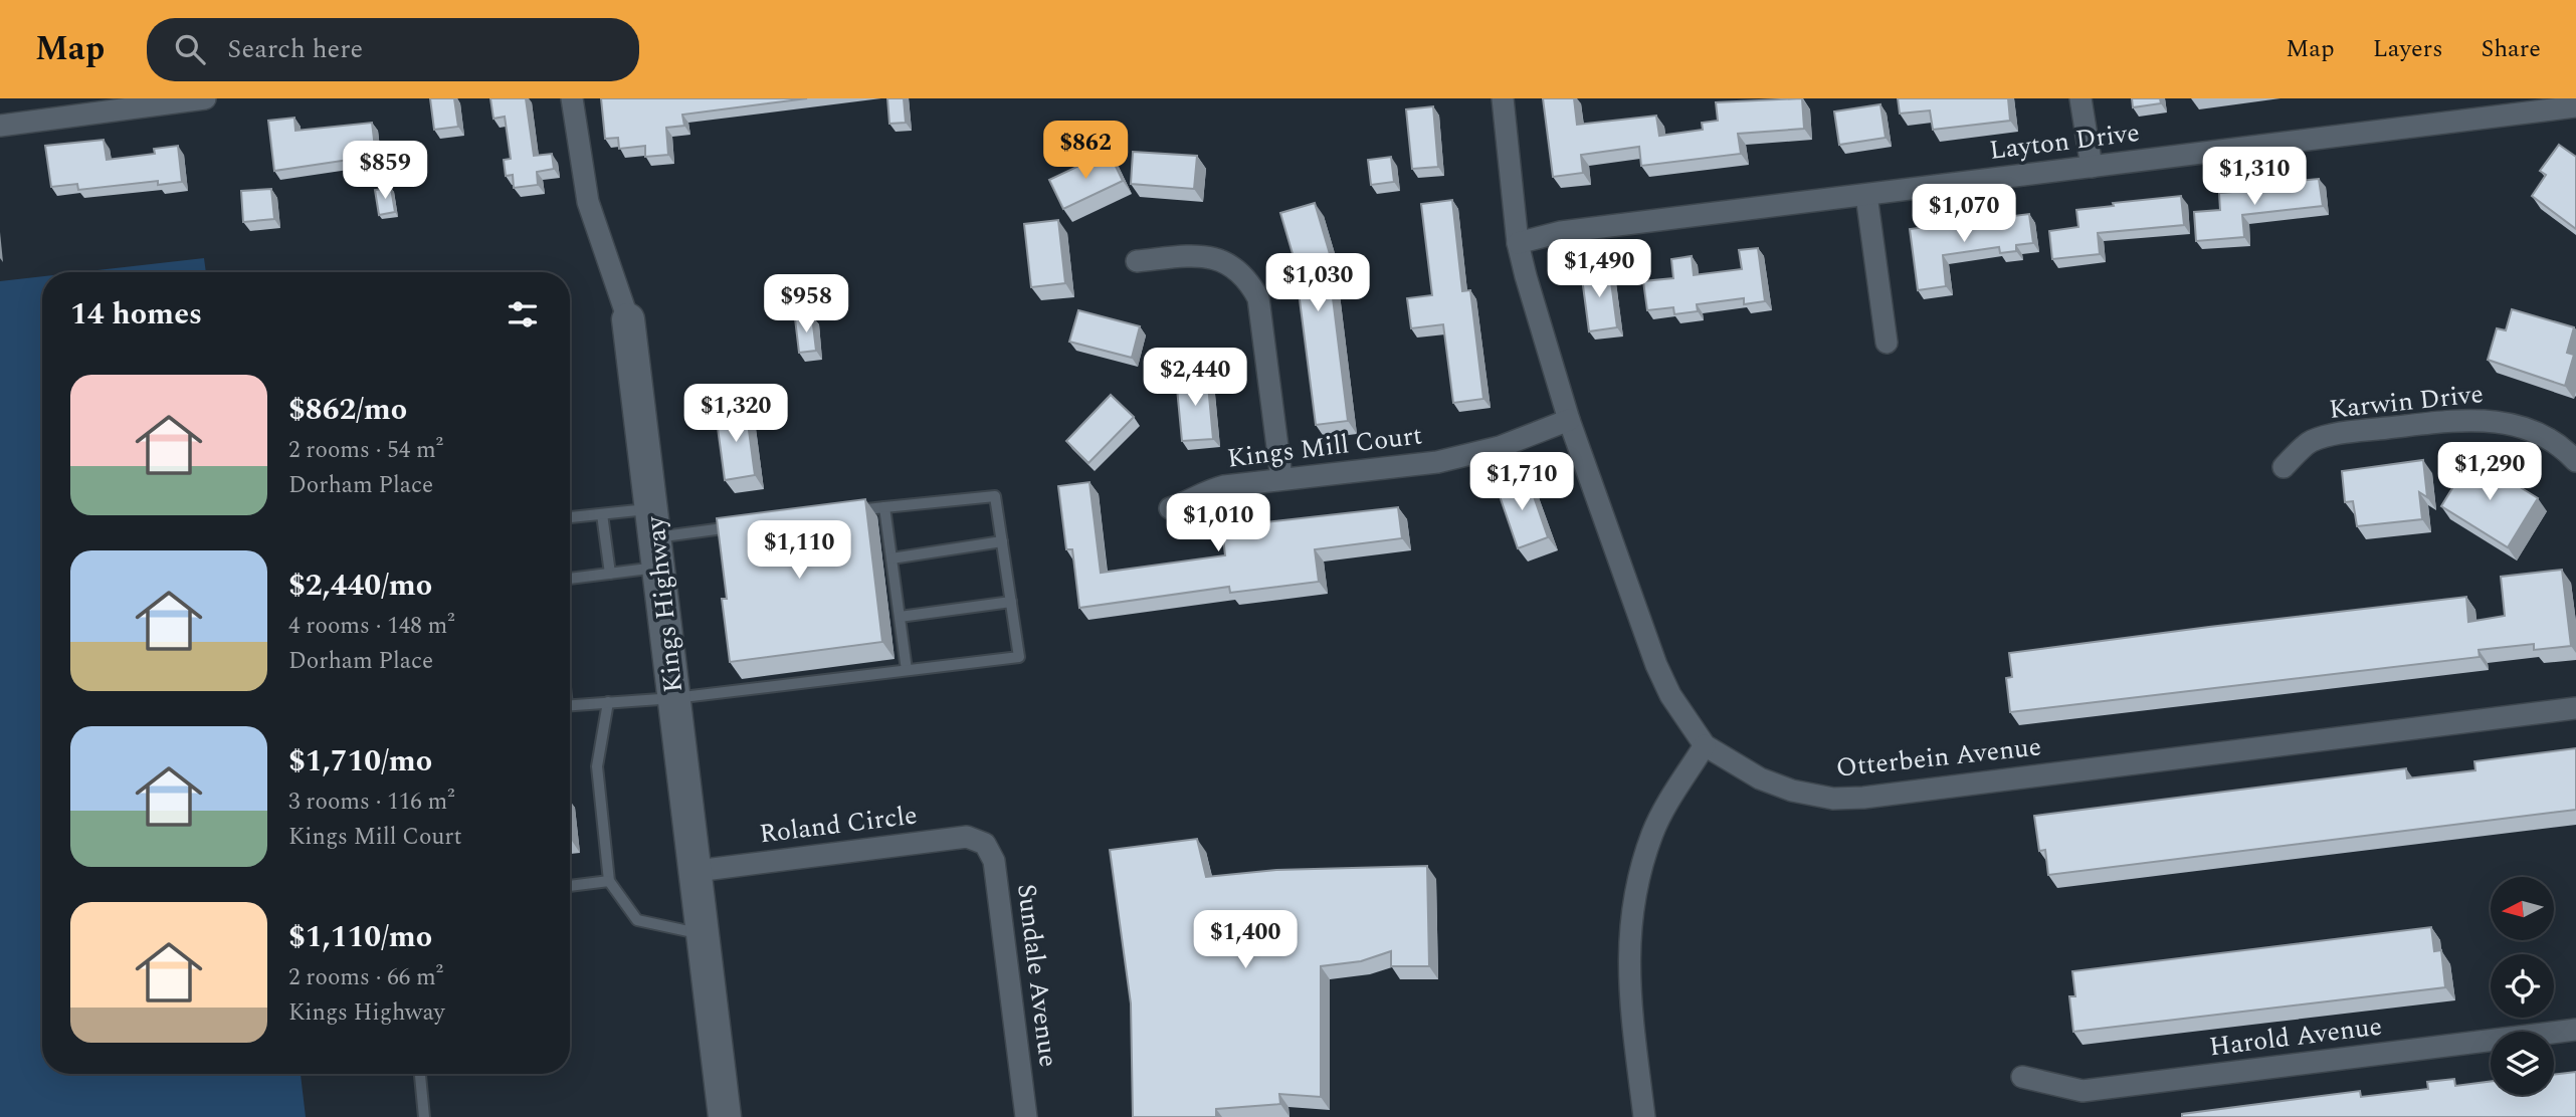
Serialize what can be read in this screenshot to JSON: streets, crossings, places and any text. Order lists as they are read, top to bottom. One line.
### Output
{"streets":{"street":["Layton Drive","Karwin Drive","Kings Mill Court","Kings Highway","Otterbein Avenue","Roland Circle","Sundale Avenue","Harold Avenue"]},"crossings":[["Layton Drive","Otterbein Avenue"],["Kings Mill Court","Otterbein Avenue"],["Kings Highway","Roland Circle"],["Roland Circle","Sundale Avenue"]],"north":"left","page":{"header":"Map","search":"Search here","nav":["Map","Layers","Share"],"price":["$862","$859","$1,310","$1,070","$1,490","$1,030","$958","$2,440","$1,320","$1,290","$1,710","$1,010","$1,110","$1,400"],"heading":"14 homes","list":[{"name":"$862/mo","note":"2 rooms · 54 m² · Dorham Place"},{"name":"$2,440/mo","note":"4 rooms · 148 m² · Dorham Place"},{"name":"$1,710/mo","note":"3 rooms · 116 m² · Kings Mill Court"},{"name":"$1,110/mo","note":"2 rooms · 66 m² · Kings Highway"}]}}
